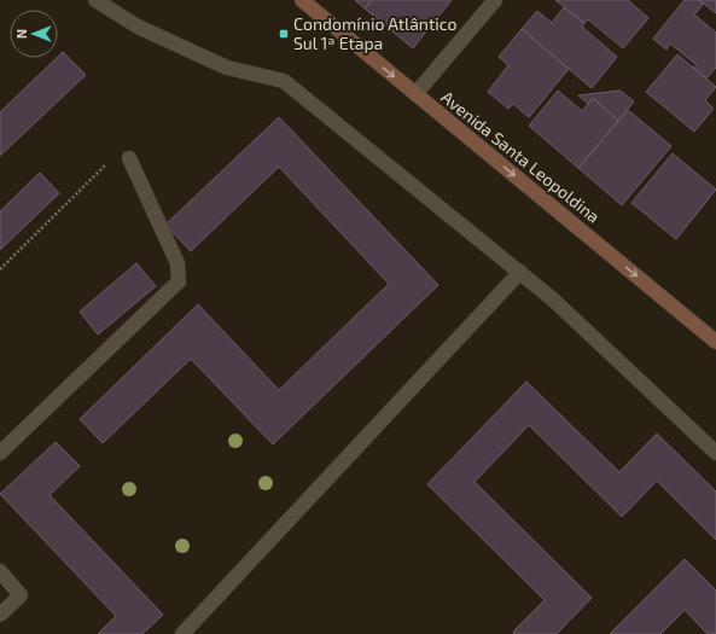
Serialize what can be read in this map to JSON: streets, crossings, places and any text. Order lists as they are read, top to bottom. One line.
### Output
{"streets":{"street":["Avenida Santa Leopoldina"]},"places":{"transit":["Condomínio Atlântico Sul 1ª Etapa"]},"north":"left"}
